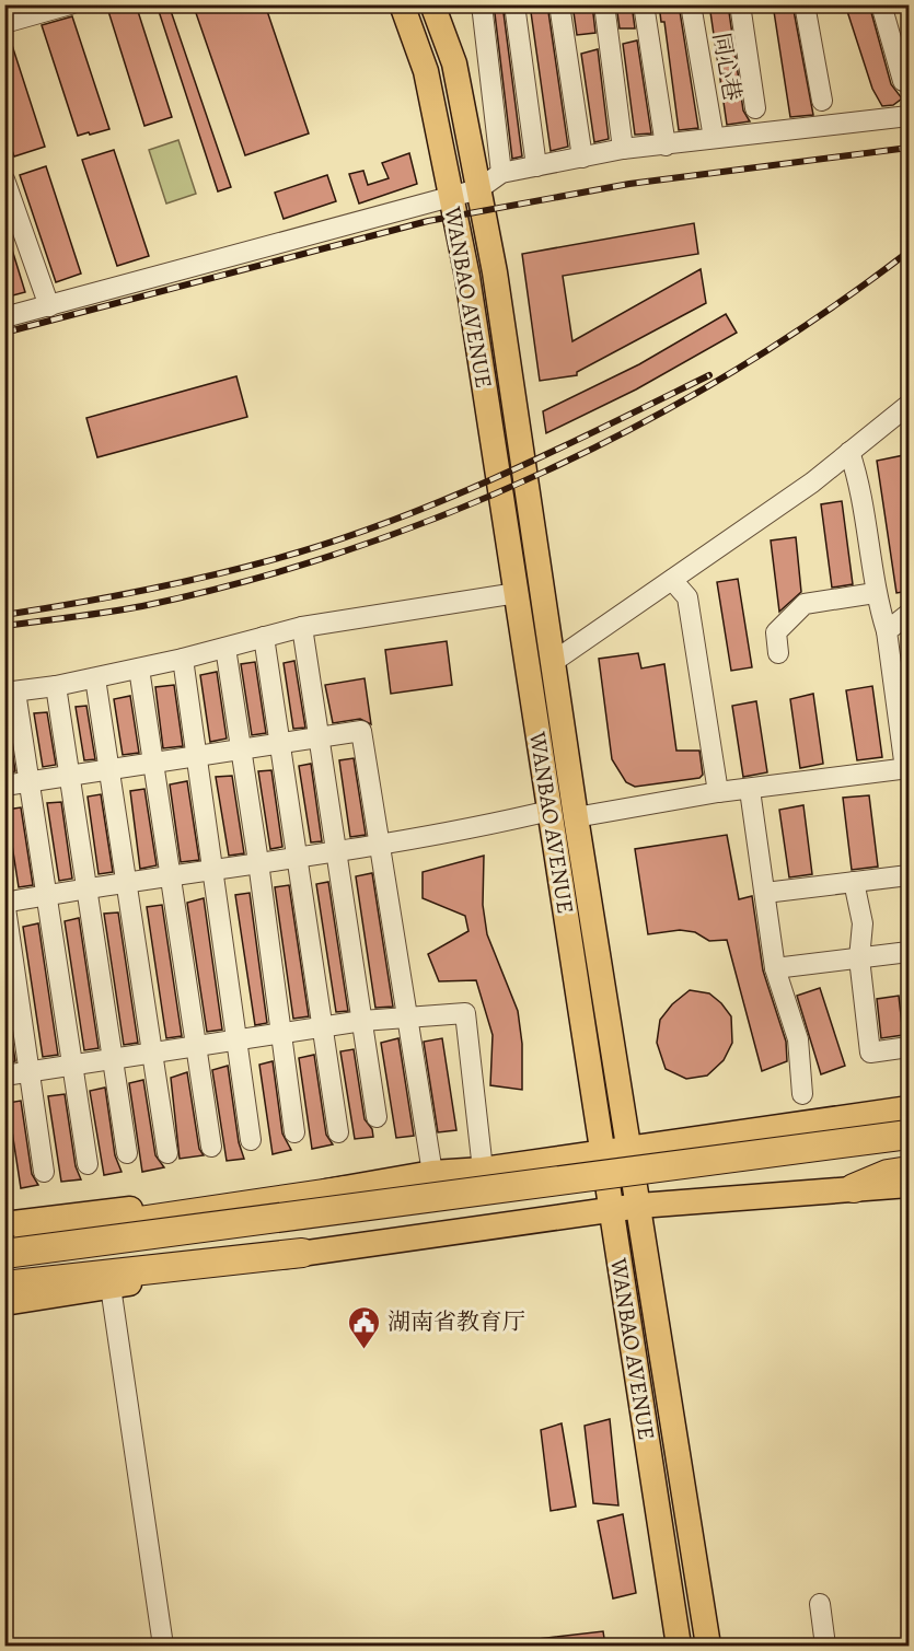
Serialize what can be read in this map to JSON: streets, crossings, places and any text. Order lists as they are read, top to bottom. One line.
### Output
{"streets":{"main road":["WANBAO AVENUE"],"street":["同心巷"]},"places":{"public building":["湖南省教育厅"]}}
